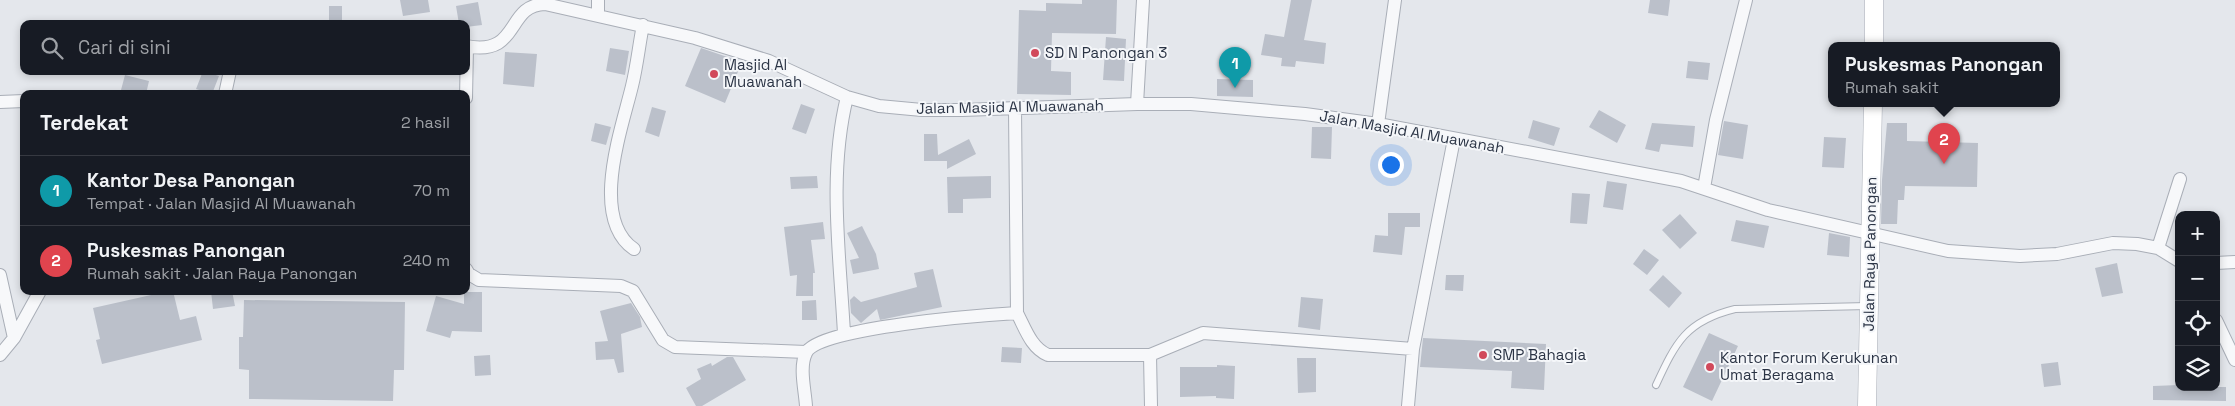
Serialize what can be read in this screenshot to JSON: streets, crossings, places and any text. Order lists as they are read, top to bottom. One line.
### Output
{"streets":{"main road":["Jalan Raya Panongan"],"street":["Jalan Masjid Al Muawanah"]},"crossings":[["Jalan Masjid Al Muawanah","Jalan Raya Panongan"]],"places":["SD N Panongan 3","Masjid Al Muawanah","SMP Bahagia","Kantor Forum Kerukunan Umat Beragama"],"page":{"search":"Cari di sini","popup":["Puskesmas Panongan","Rumah sakit"],"pins":["1","2"],"heading":["Terdekat","2 hasil"],"list":[{"mark":"1","name":"Kantor Desa Panongan","note":"Tempat · Jalan Masjid Al Muawanah","value":"70 m"},{"mark":"2","name":"Puskesmas Panongan","note":"Rumah sakit · Jalan Raya Panongan","value":"240 m"}],"map_buttons":["+","−"]}}
